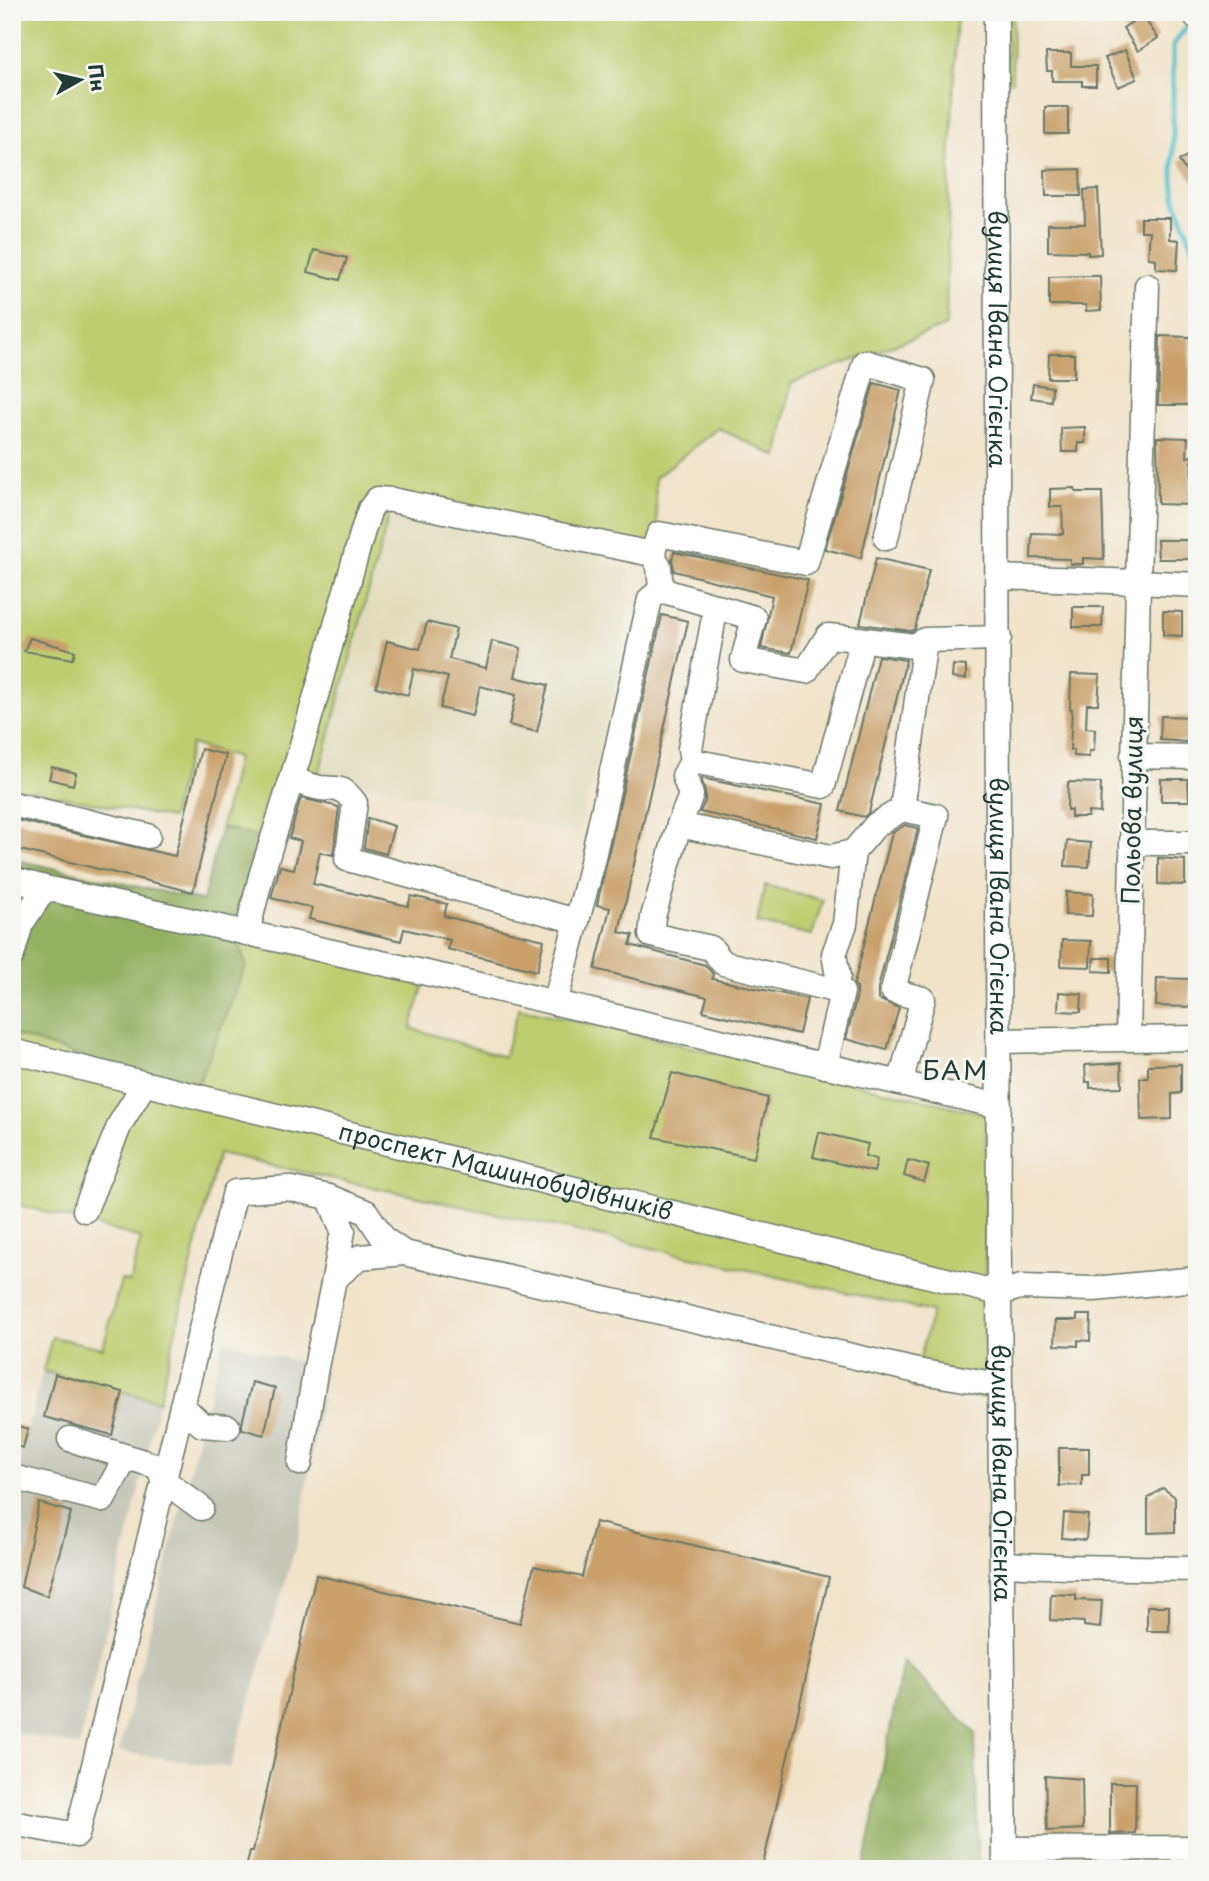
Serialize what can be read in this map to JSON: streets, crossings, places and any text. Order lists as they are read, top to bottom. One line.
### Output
{"streets":{"street":["вулиця Івана Огієнка","Польова вулиця","проспект Машинобудівників"]},"crossings":[["вулиця Івана Огієнка","проспект Машинобудівників"]],"districts":["БАМ"],"north":"right"}
